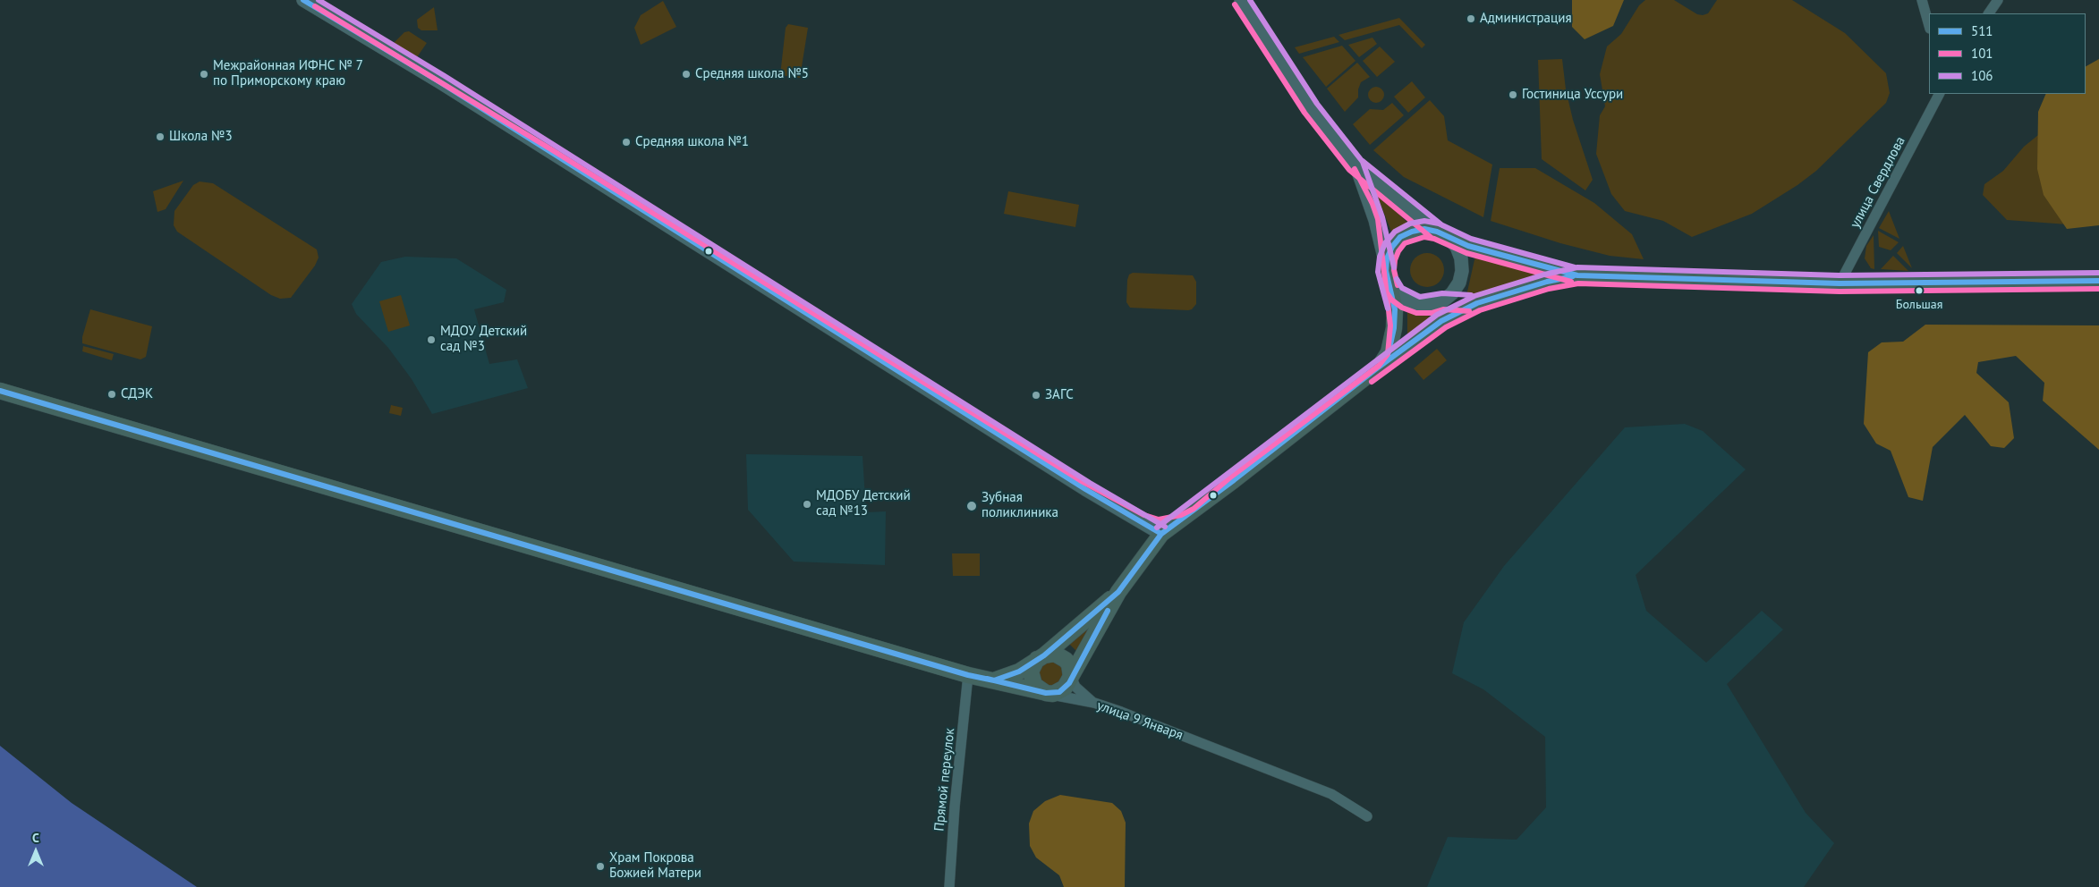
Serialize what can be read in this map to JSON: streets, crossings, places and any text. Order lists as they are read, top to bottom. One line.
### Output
{"streets":{"main road":["улица 9 Января"],"street":["улица Свердлова","Прямой переулок"]},"crossings":[["улица 9 Января","Прямой переулок"]],"places":["Администрация","Межрайонная ИФНС № 7 по Приморскому краю","Средняя школа №5","Гостиница Уссури","Школа №3","Средняя школа №1","Большая","МДОУ Детский сад №3","СДЭК","ЗАГС","МДОБУ Детский сад №13","Зубная поликлиника","Храм Покрова Божией Матери"],"lines":["transit line 511","transit line 106","transit line 101"],"legend":["511","101","106"],"north":"top"}
